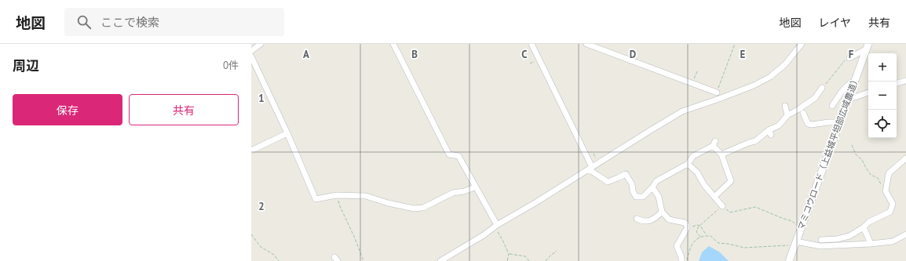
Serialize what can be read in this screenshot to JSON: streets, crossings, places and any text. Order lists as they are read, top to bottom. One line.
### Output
{"streets":{"street":["マミコウロード（上益城平坦部広域農道）"]},"page":{"header":"地図","search":"ここで検索","nav":["地図","レイヤ","共有"],"heading":["周辺","0件"],"map_buttons":["+","−"],"buttons":["保存","共有"]},"grid":{"columns":["A","B","C","D","E","F"],"rows":["1","2"]}}
